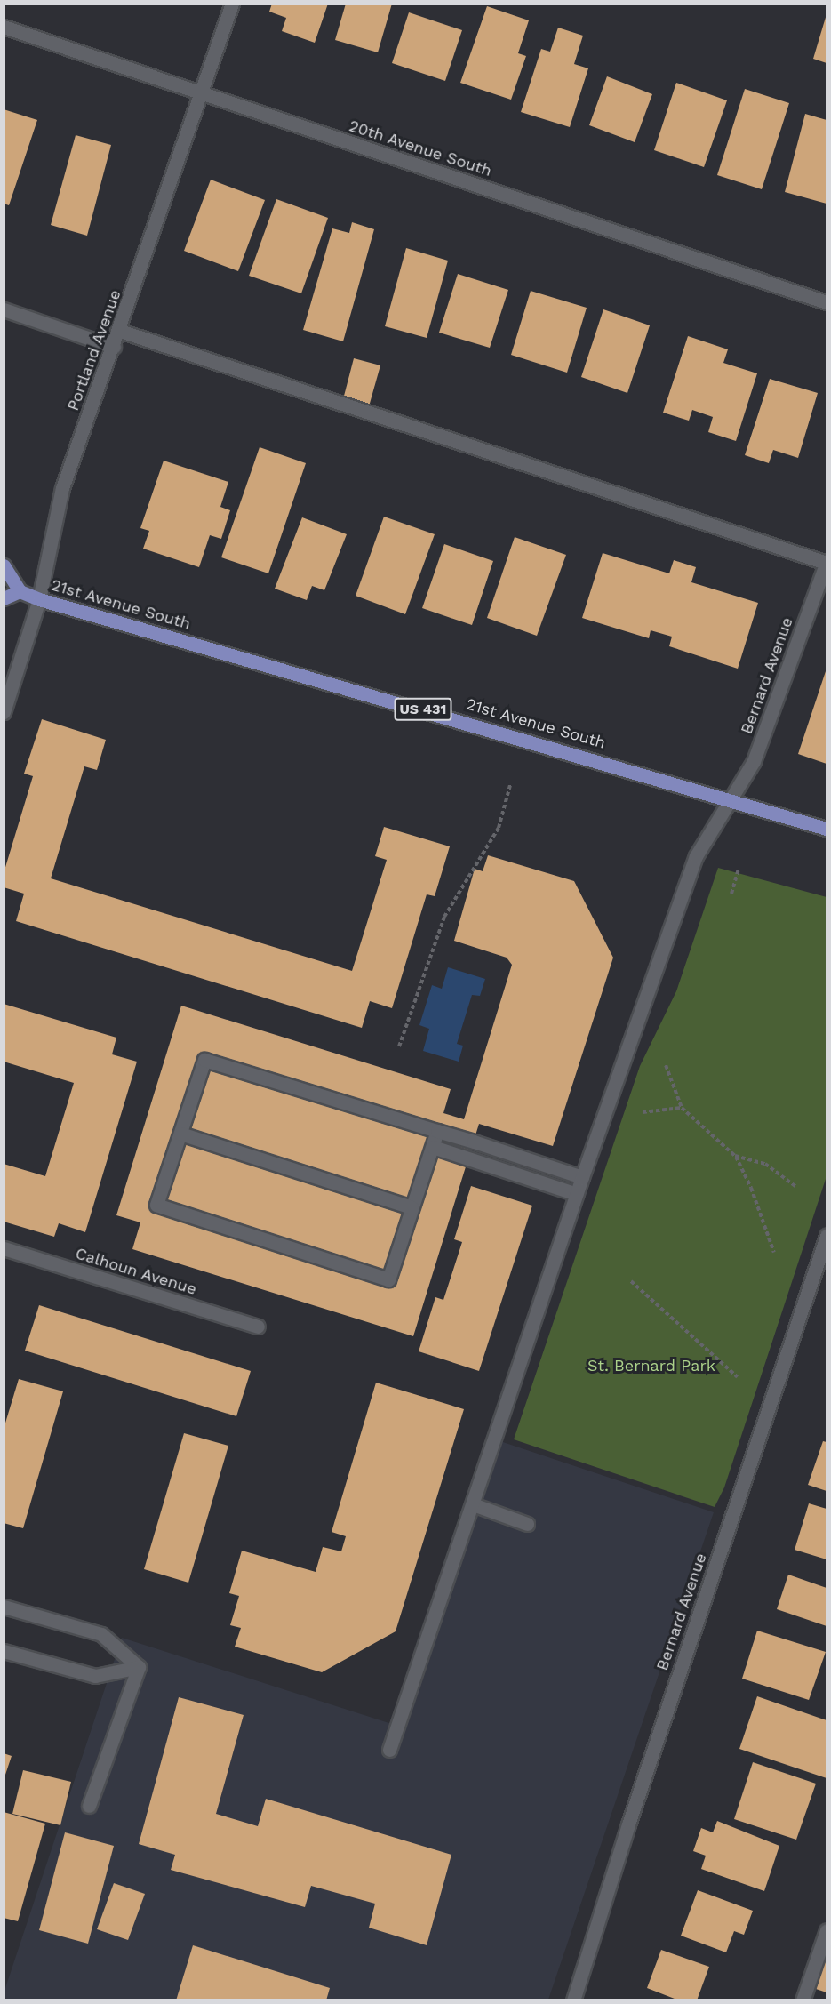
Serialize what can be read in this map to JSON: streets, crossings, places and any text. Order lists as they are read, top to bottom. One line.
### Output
{"streets":{"main road":["21st Avenue South","US 431"],"street":["20th Avenue South","Portland Avenue","Bernard Avenue","Calhoun Avenue"]},"crossings":[["20th Avenue South","Portland Avenue"],["Portland Avenue","21st Avenue South"],["21st Avenue South","Bernard Avenue"]],"parks":["St. Bernard Park"]}
